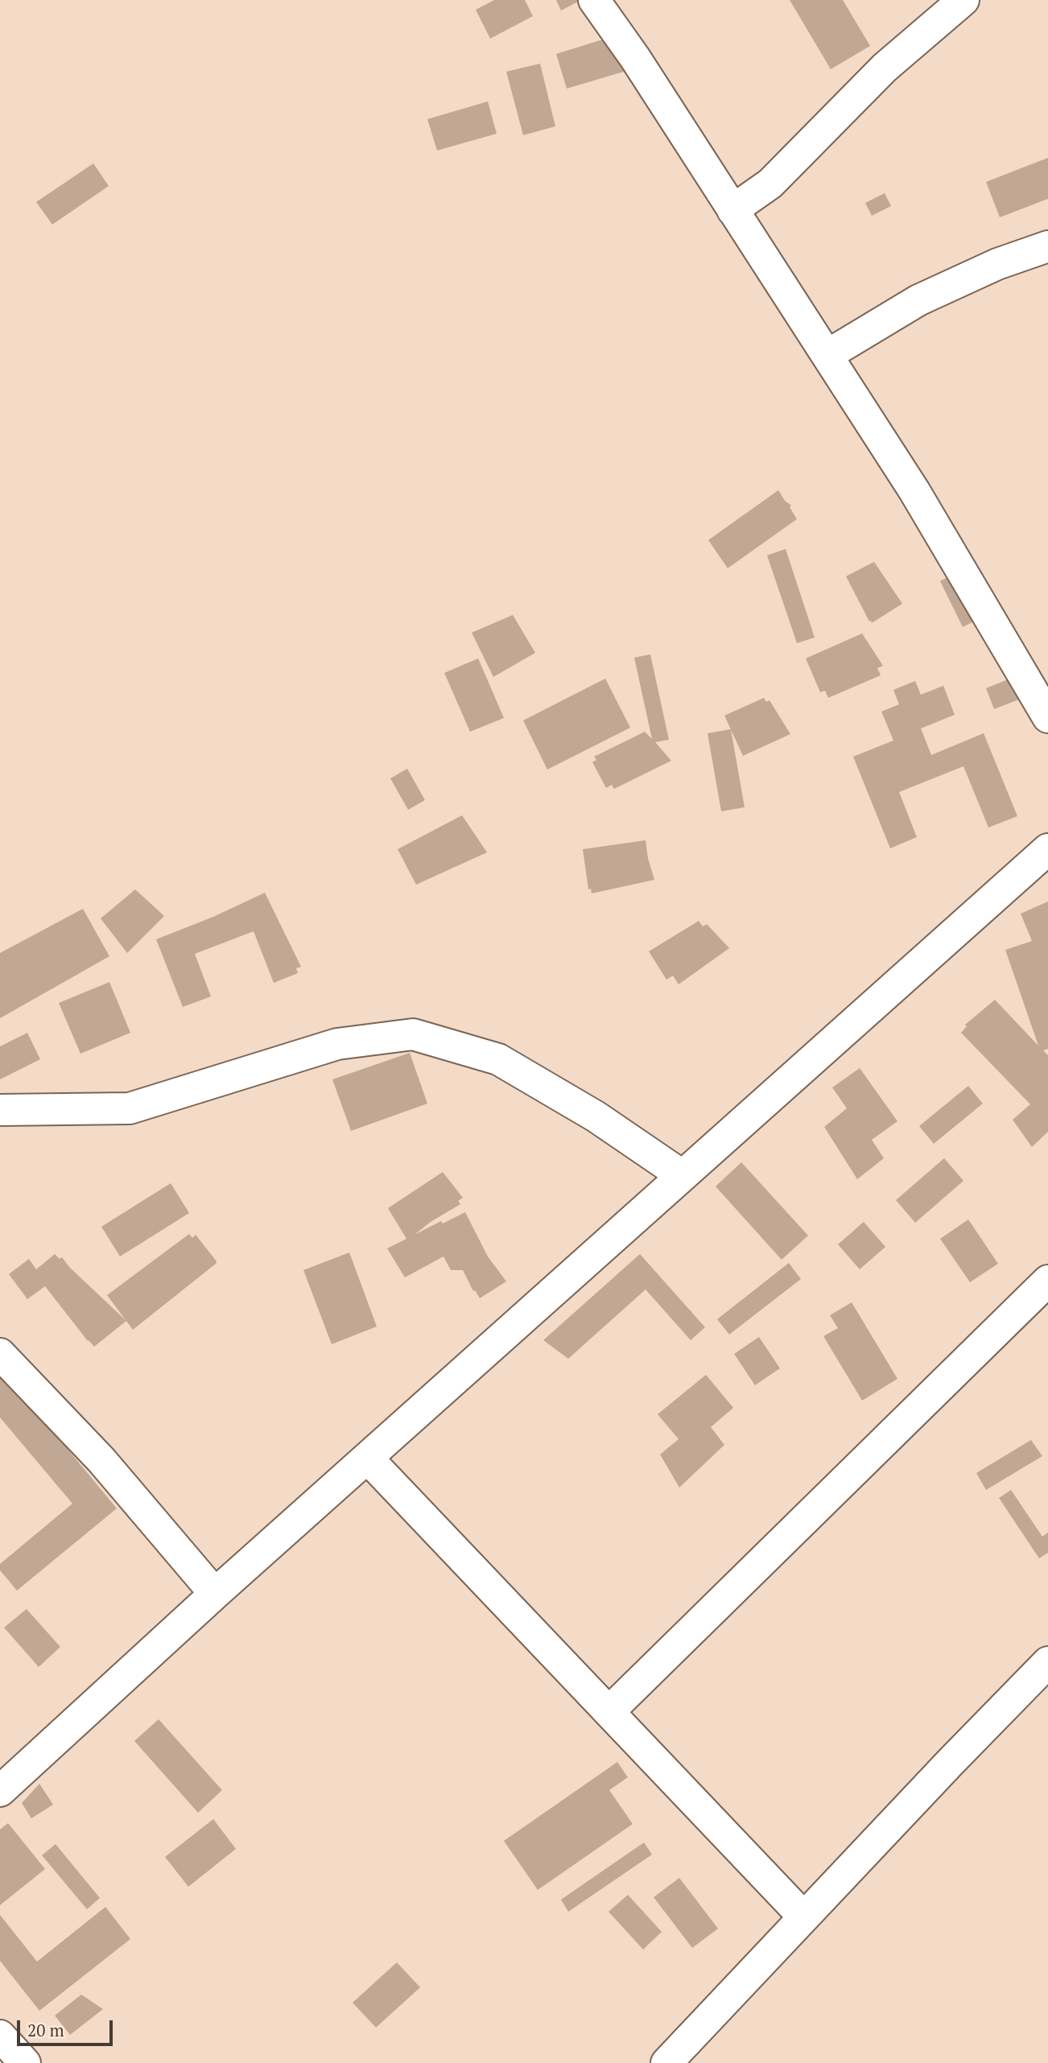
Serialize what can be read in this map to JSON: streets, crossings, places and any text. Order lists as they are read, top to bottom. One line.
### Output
{"scale_bar":"20 m"}
